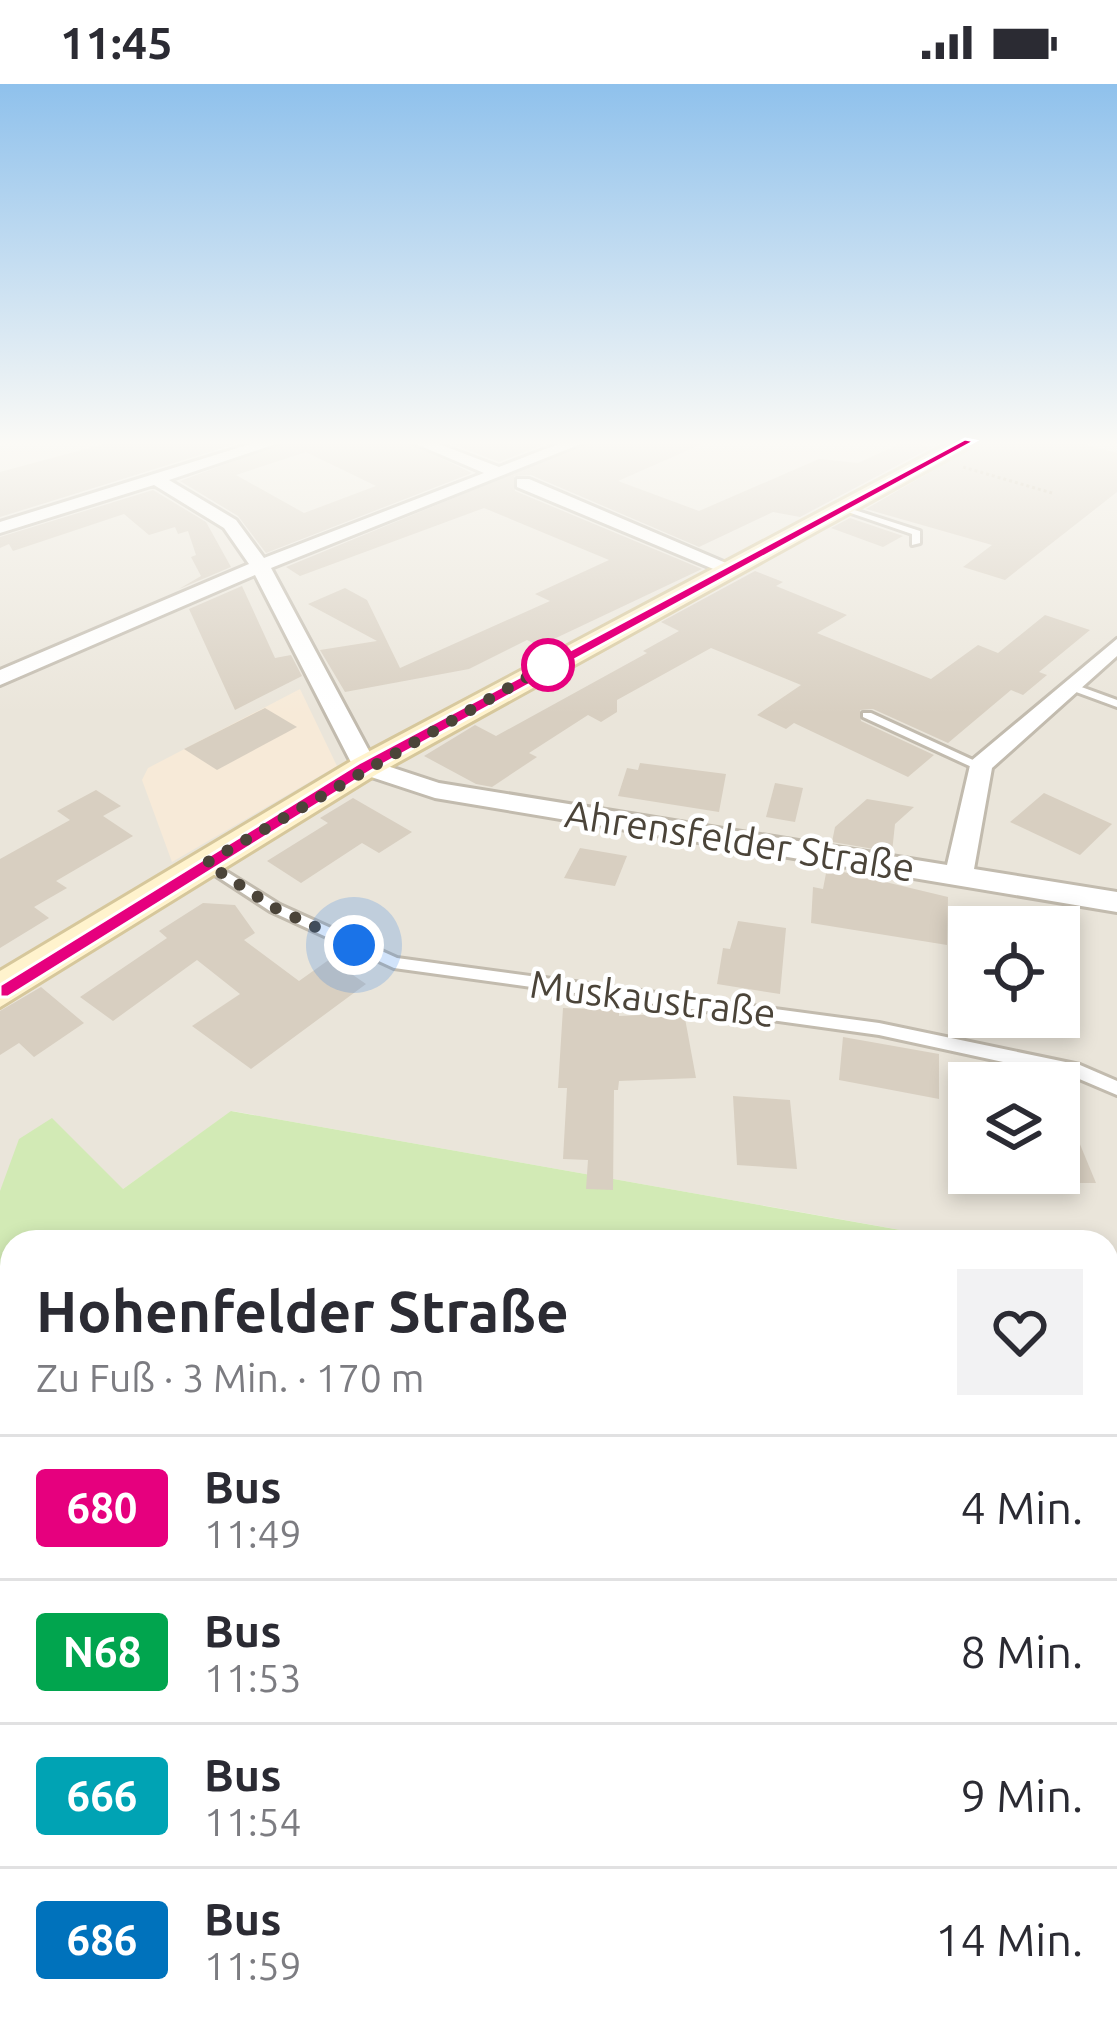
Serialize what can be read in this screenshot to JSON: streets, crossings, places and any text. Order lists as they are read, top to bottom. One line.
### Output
{"streets":{"street":["Ahrensfelder Straße"],"lane":["Muskaustraße"]},"lines":["bus line 680"],"page":{"status":"11:45","heading":["Hohenfelder Straße","Zu Fuß · 3 Min. · 170 m"],"list":[{"mark":"680","name":"Bus","note":"11:49","value":"4 Min."},{"mark":"N68","name":"Bus","note":"11:53","value":"8 Min."},{"mark":"666","name":"Bus","note":"11:54","value":"9 Min."},{"mark":"686","name":"Bus","note":"11:59","value":"14 Min."}]}}
